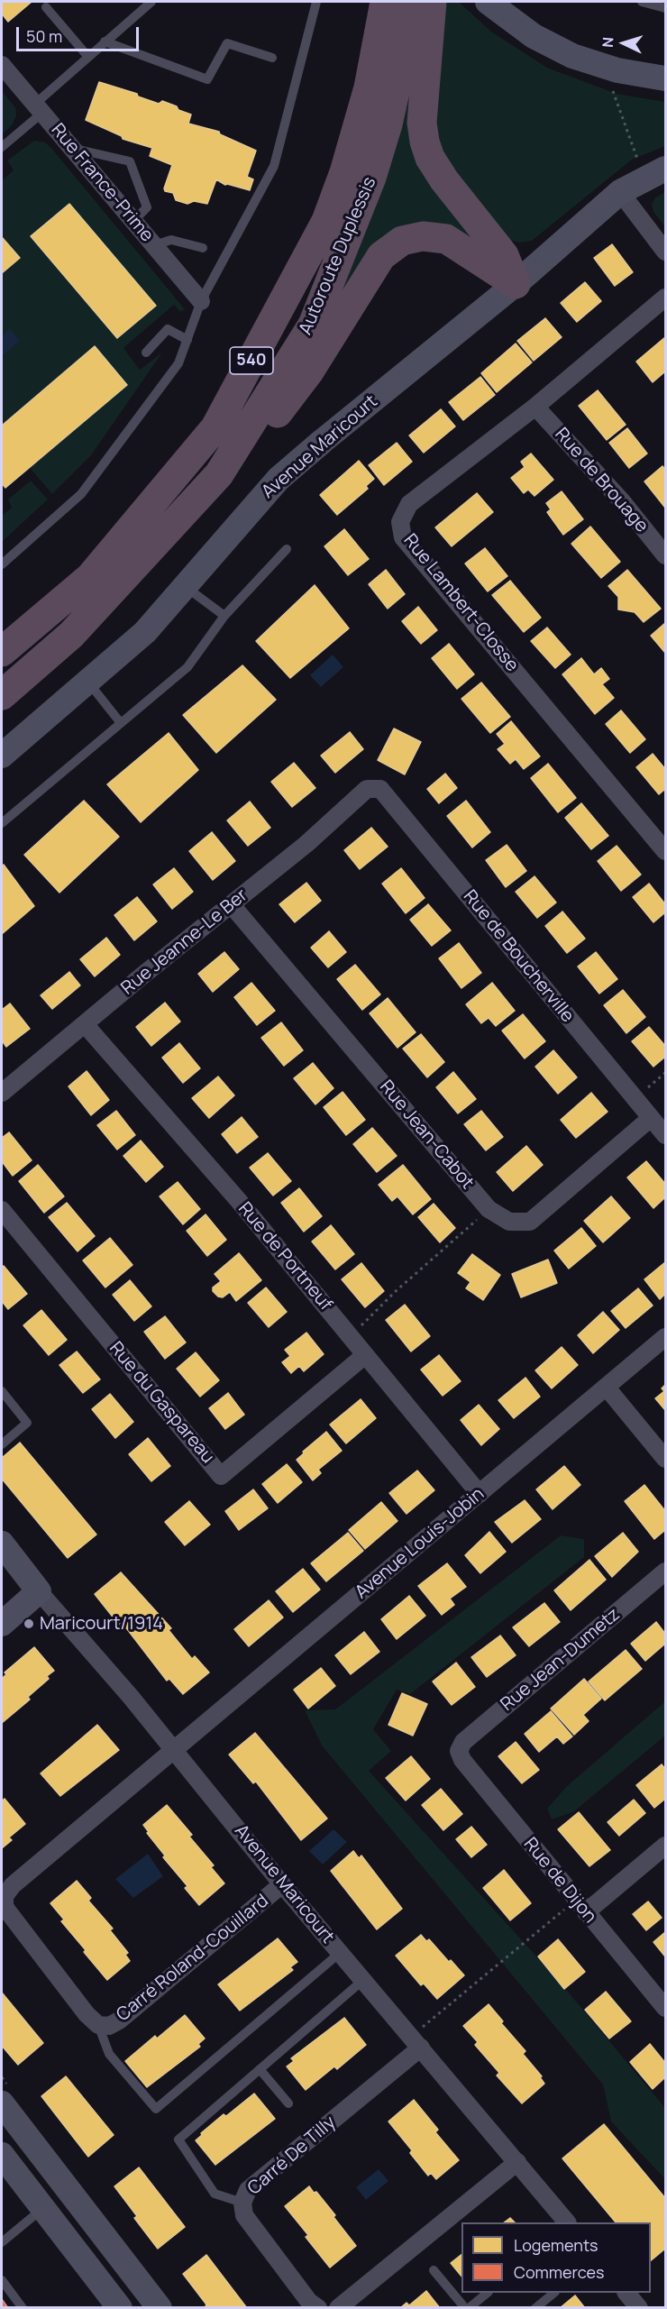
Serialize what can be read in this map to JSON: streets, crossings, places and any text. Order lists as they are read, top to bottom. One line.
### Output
{"streets":{"highway":["Autoroute Duplessis","540"],"street":["Rue France-Prime","Avenue Maricourt","Rue de Brouage","Rue Lambert-Closse","Rue Jeanne-Le Ber","Rue de Boucherville","Rue Jean-Cabot","Rue de Portneuf","Rue du Gaspareau","Avenue Louis-Jobin","Rue Jean-Dumetz","Rue de Dijon","Carré Roland-Couillard","Carré De Tilly"]},"crossings":[["Avenue Maricourt","Avenue Louis-Jobin"],["Avenue Maricourt","Carré Roland-Couillard"],["Avenue Maricourt","Carré De Tilly"],["Rue de Brouage","Rue Lambert-Closse"],["Rue Jeanne-Le Ber","Rue de Boucherville"],["Rue Jeanne-Le Ber","Rue Jean-Cabot"],["Rue Jeanne-Le Ber","Rue de Portneuf"],["Rue de Boucherville","Rue Jean-Cabot"],["Rue de Portneuf","Rue du Gaspareau"],["Rue de Portneuf","Avenue Louis-Jobin"],["Avenue Louis-Jobin","Carré Roland-Couillard"],["Rue Jean-Dumetz","Rue de Dijon"]],"places":["Maricourt/1914"],"legend":["Logements","Commerces"],"scale_bar":"50 m","north":"left"}
